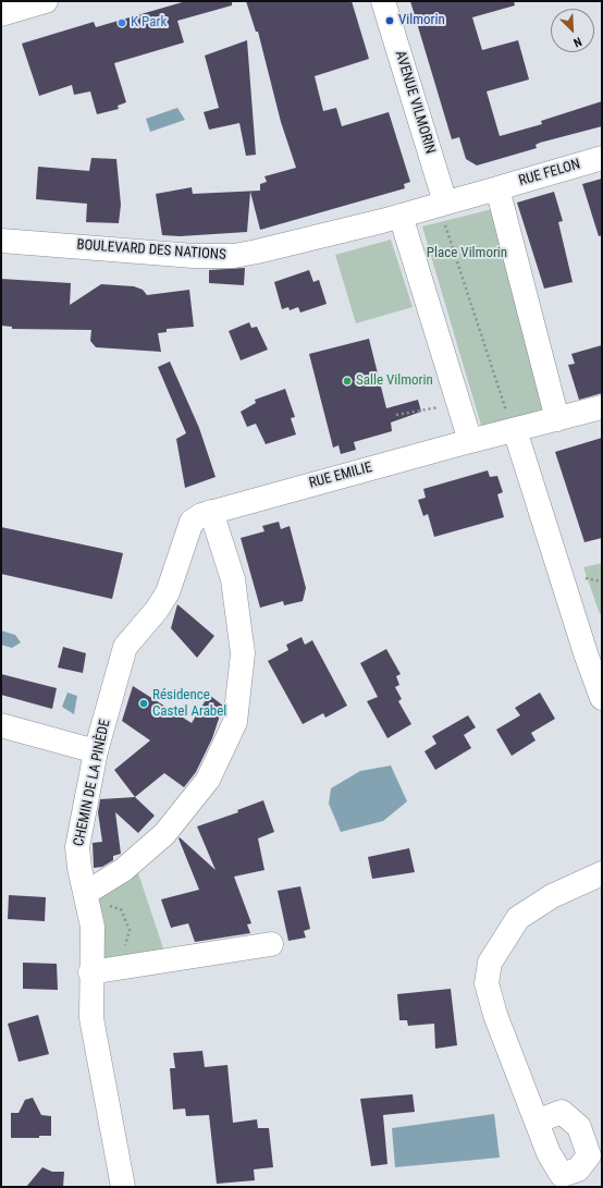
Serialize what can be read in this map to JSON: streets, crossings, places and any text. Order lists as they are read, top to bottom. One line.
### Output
{"streets":{"street":["AVENUE VILMORIN","RUE FELON","BOULEVARD DES NATIONS","RUE EMILIE","CHEMIN DE LA PINÈDE"]},"crossings":[["RUE EMILIE","CHEMIN DE LA PINÈDE"]],"parks":["Place Vilmorin"],"places":["Vilmorin","K Park","Salle Vilmorin","Résidence Castel Arabel"],"north":"bottom right"}
